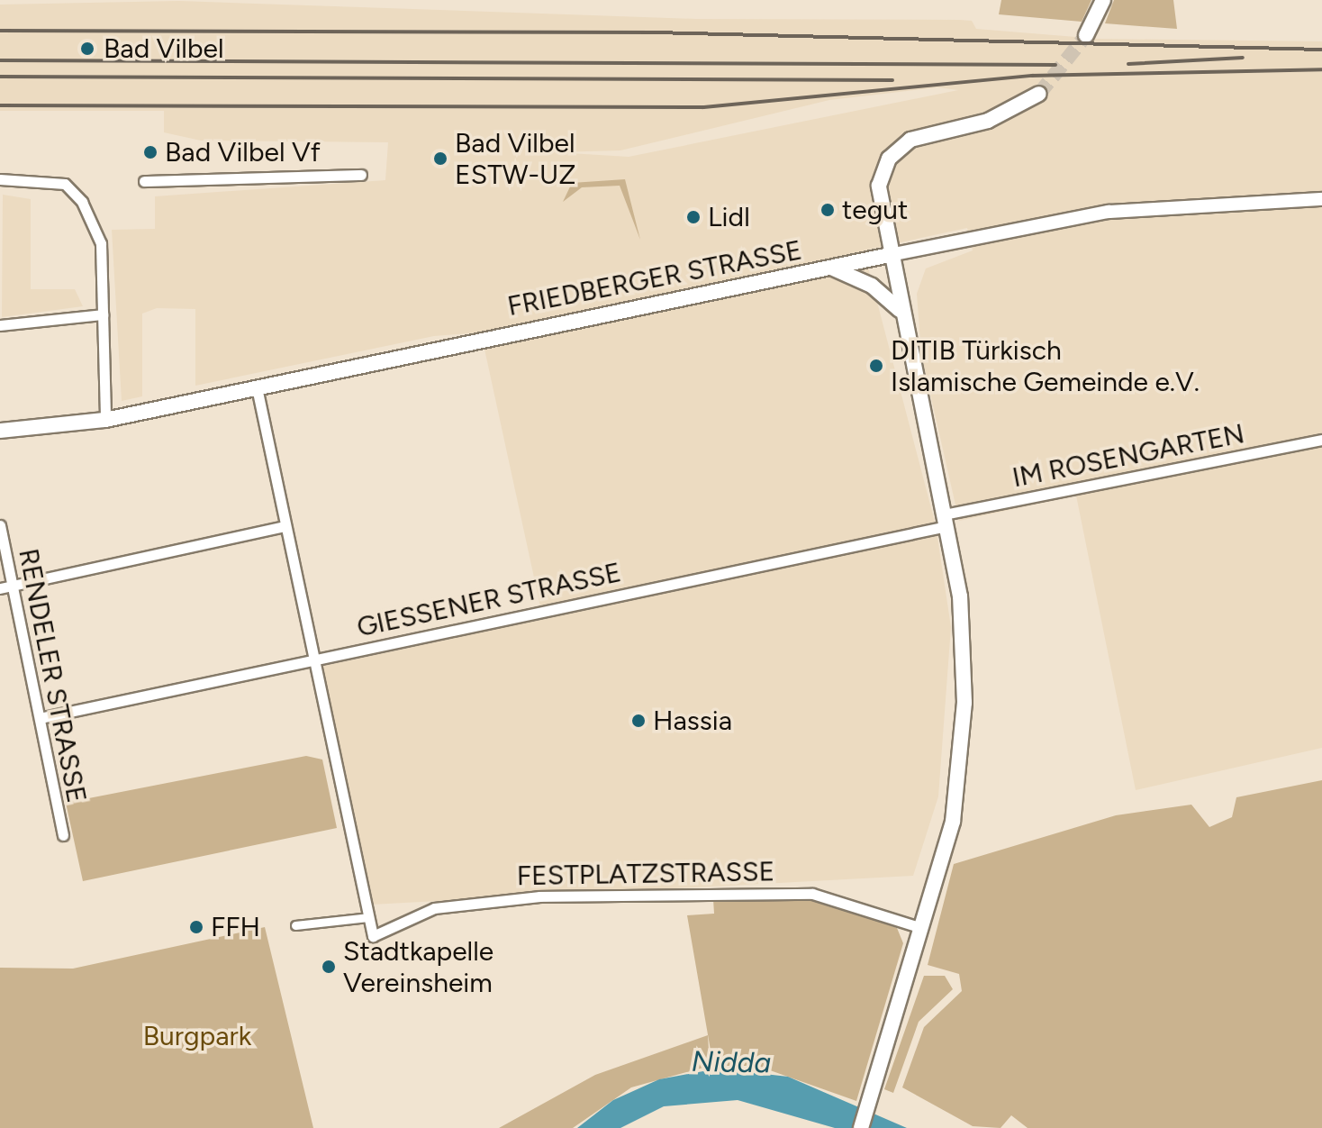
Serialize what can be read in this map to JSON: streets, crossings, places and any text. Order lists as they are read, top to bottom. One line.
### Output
{"streets":{"main road":["FRIEDBERGER STRASSE"],"street":["IM ROSENGARTEN","GIESSENER STRASSE","RENDELER STRASSE","FESTPLATZSTRASSE"]},"crossings":[["IM ROSENGARTEN","GIESSENER STRASSE"],["GIESSENER STRASSE","RENDELER STRASSE"]],"water":["Nidda"],"parks":["Burgpark"],"places":["Bad Vilbel","Bad Vilbel Vf","Bad Vilbel ESTW-UZ","tegut","Lidl","DITIB Türkisch Islamische Gemeinde e.V.","Hassia","FFH","Stadtkapelle Vereinsheim"]}
